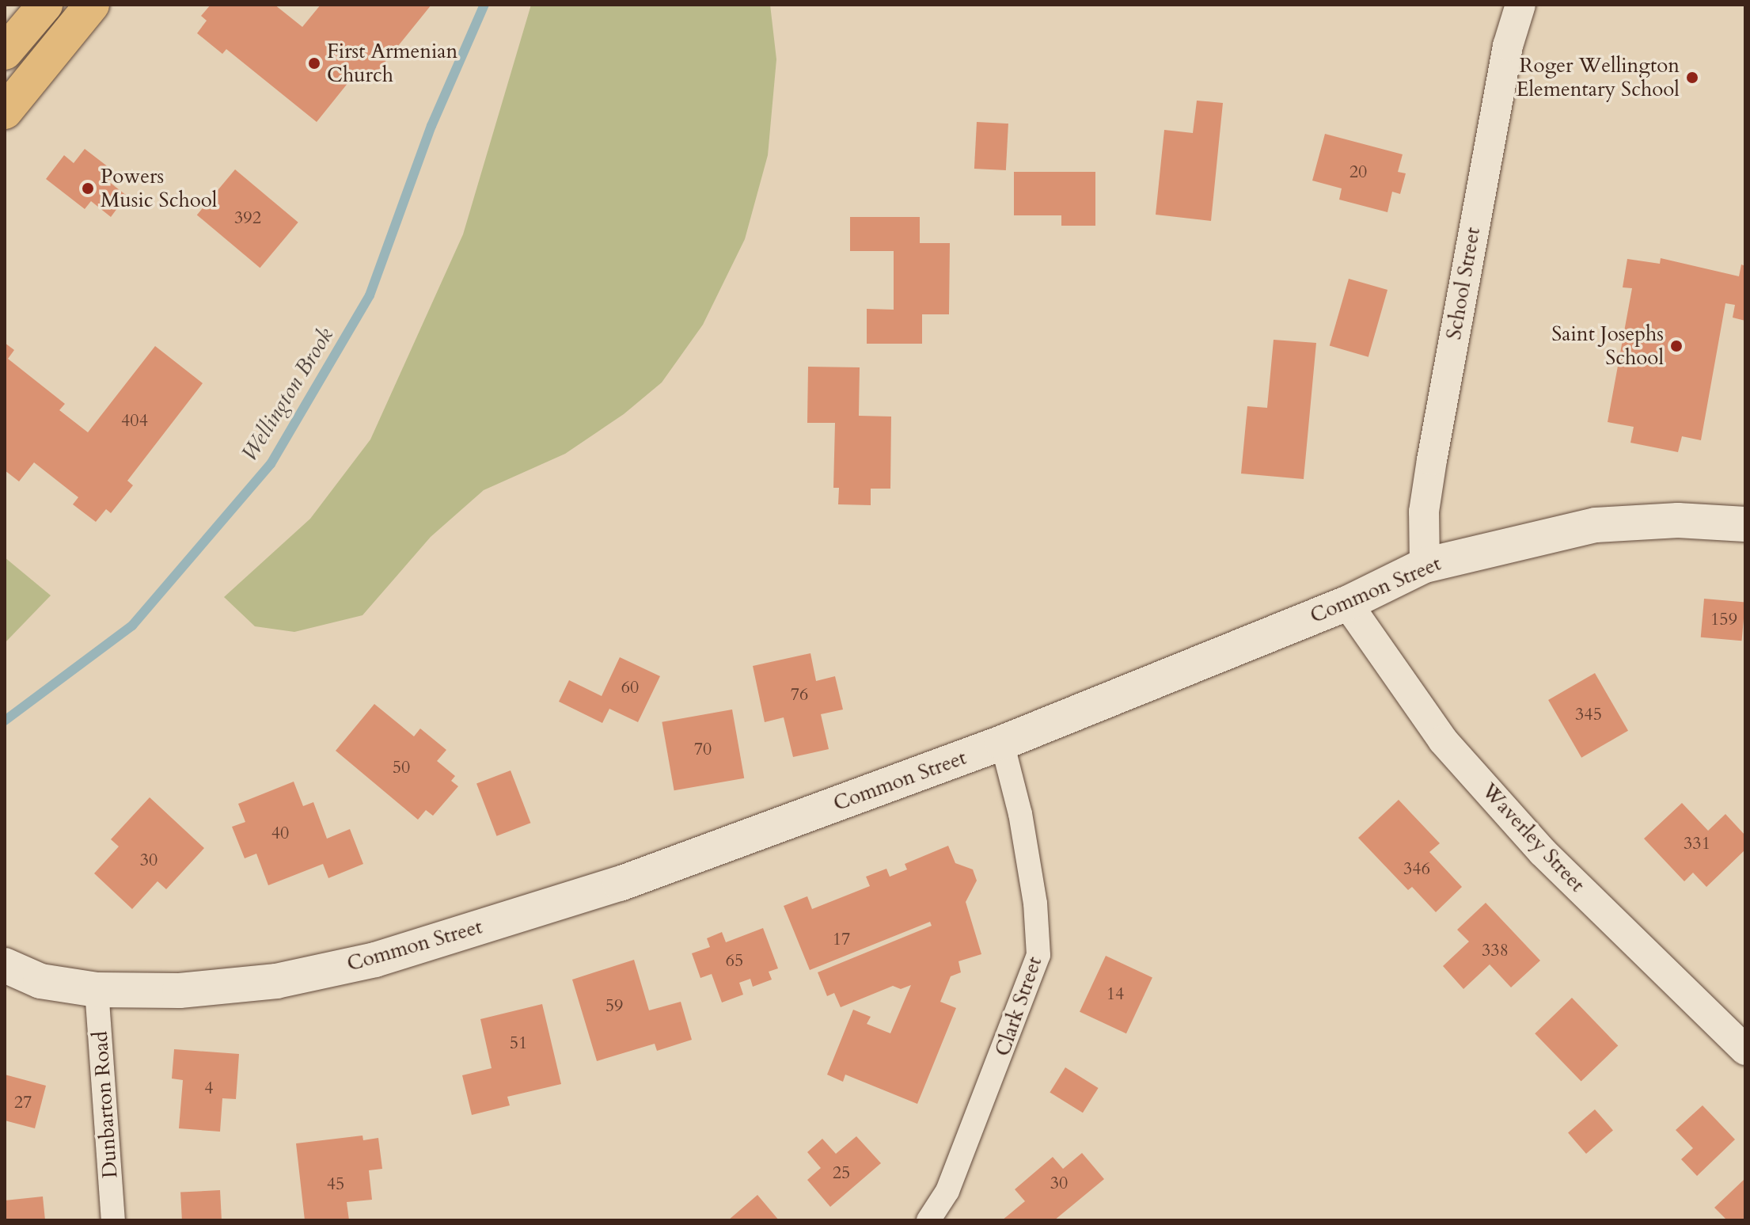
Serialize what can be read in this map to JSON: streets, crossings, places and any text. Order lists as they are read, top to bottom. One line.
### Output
{"streets":{"main road":["Common Street"],"street":["School Street","Waverley Street","Clark Street","Dunbarton Road"]},"crossings":[["School Street","Common Street"],["Common Street","Waverley Street"],["Common Street","Clark Street"],["Common Street","Dunbarton Road"]],"water":["Wellington Brook"],"places":["First Armenian Church","Roger Wellington Elementary School","Powers Music School","Saint Josephs School"],"house_numbers":["20","392","404","159","60","76","345","70","50","40","331","30","346","17","338","65","14","59","51","4","27","25","30","45"]}
